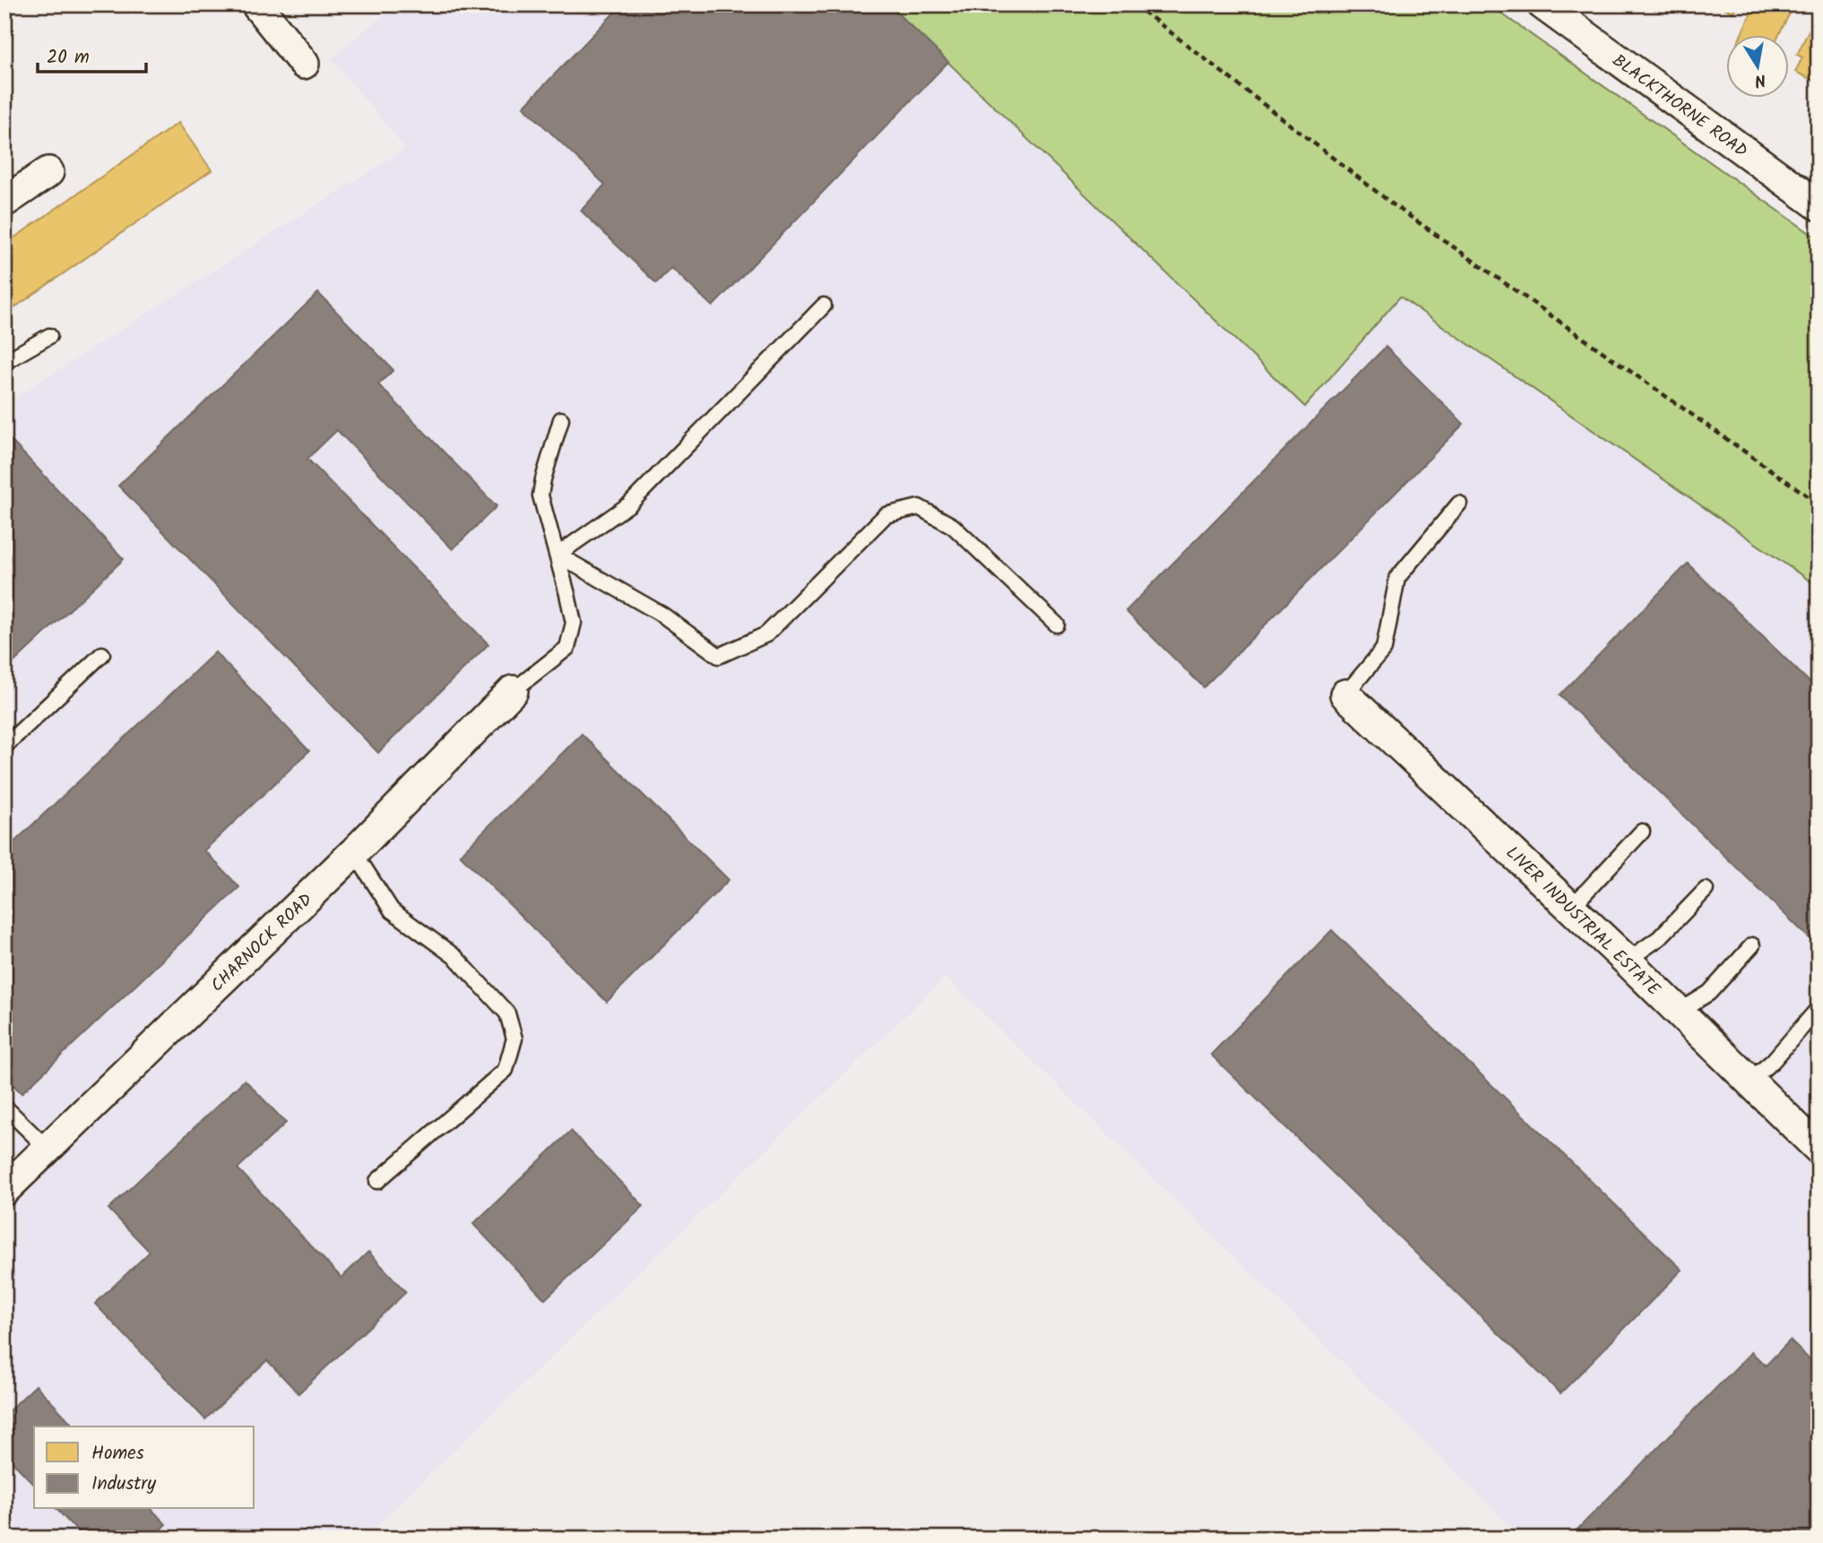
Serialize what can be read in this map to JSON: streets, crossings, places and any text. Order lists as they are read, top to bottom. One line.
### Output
{"streets":{"street":["BLACKTHORNE ROAD","LIVER INDUSTRIAL ESTATE","CHARNOCK ROAD"]},"legend":["Homes","Industry"],"scale_bar":"20 m","north":"bottom"}
